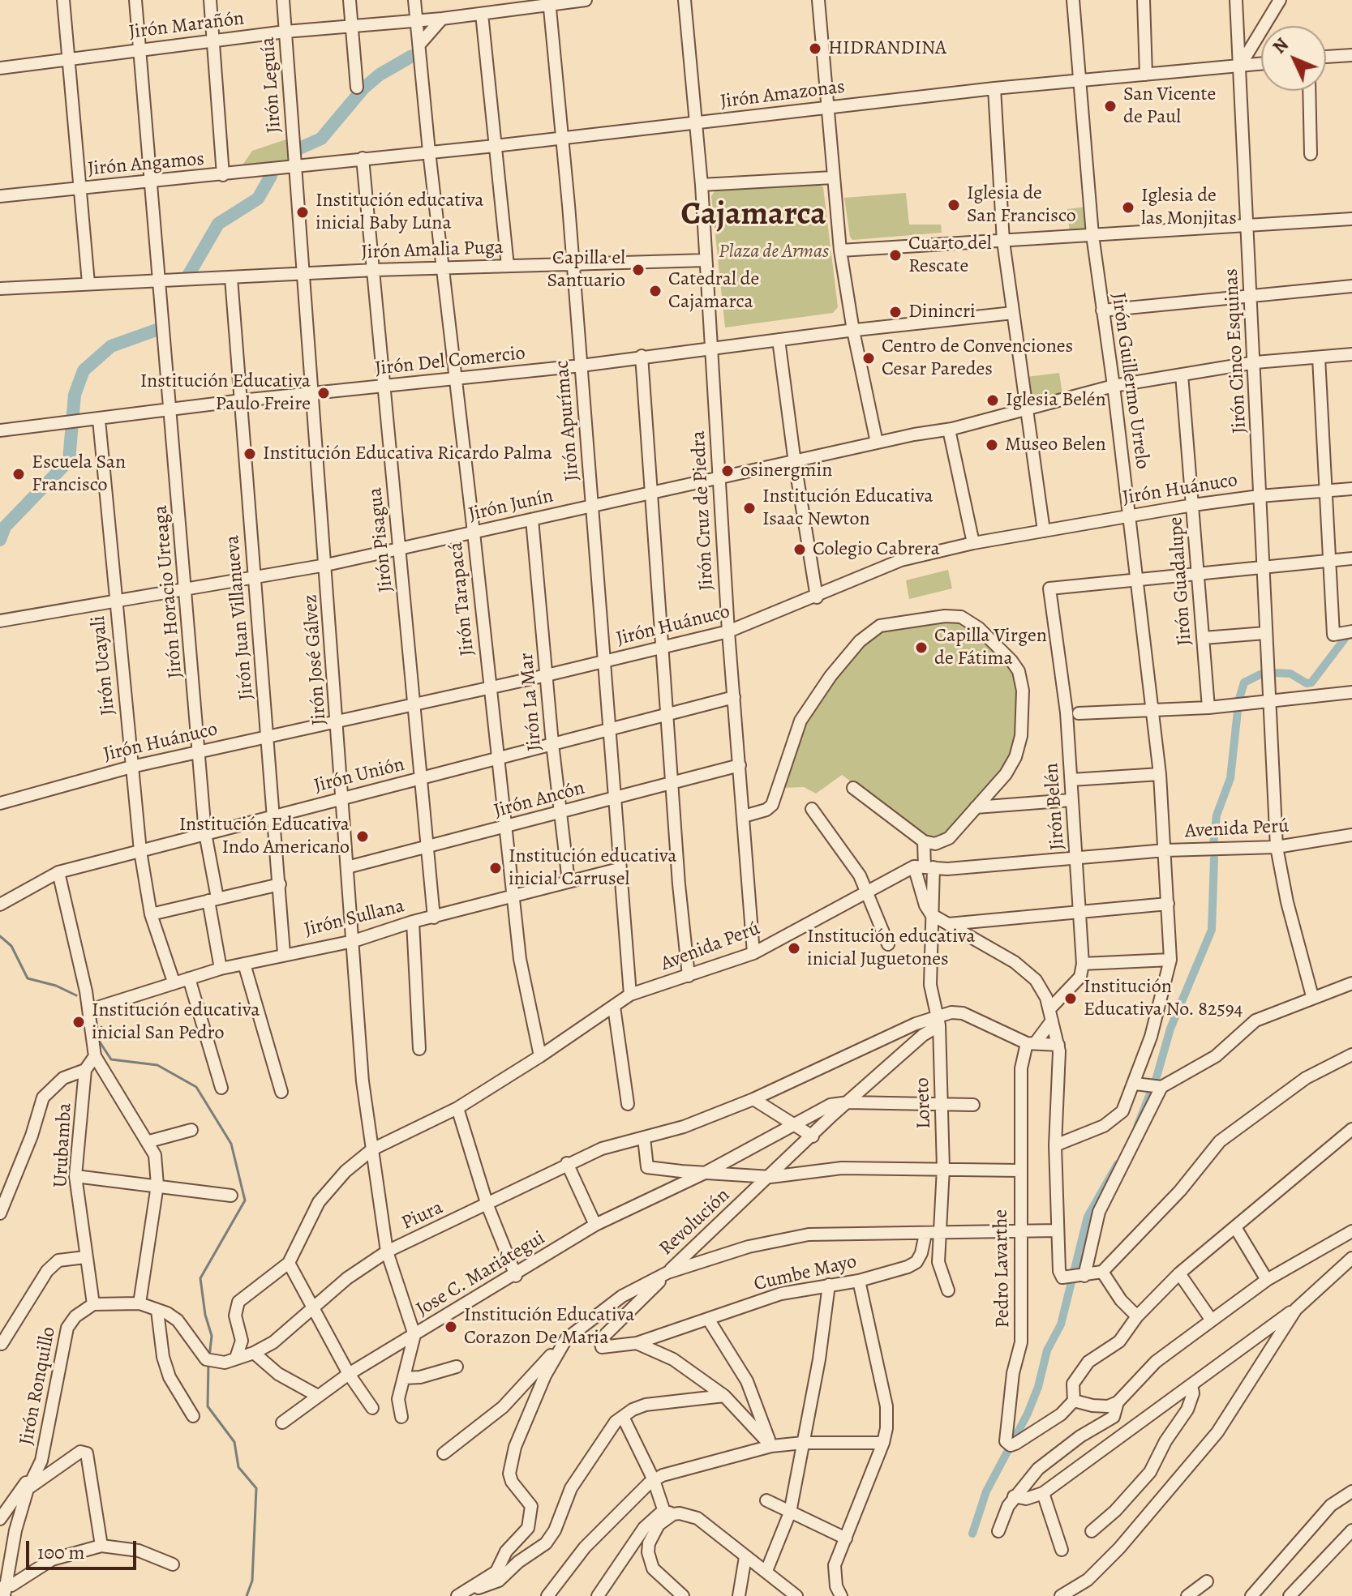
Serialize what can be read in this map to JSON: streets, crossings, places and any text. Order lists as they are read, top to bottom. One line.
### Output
{"streets":{"street":["Jirón Marañón","Jirón Leguía","Jirón Amazonas","Jirón Angamos","Jirón Amalia Puga","Jirón Cinco Esquinas","Jirón Del Comercio","Jirón Guillermo Urrelo","Jirón Apurímac","Jirón Huánuco","Jirón Junín","Jirón Cruz de Piedra","Jirón Pisagua","Jirón Guadalupe","Jirón Horacio Urteaga","Jirón Tarapacá","Jirón Juan Villanueva","Jirón José Gálvez","Jirón Ucayali","Jirón La Mar","Jirón Unión","Jirón Ancón","Jirón Belén","Avenida Perú","Jirón Sullana","Loreto","Urubamba","Piura","Revolución","Pedro Lavarthe","Cumbe Mayo","Jose C. Mariátegui","Jirón Ronquillo"]},"crossings":[["Jirón Marañón","Jirón Leguía"],["Jirón Marañón","Jirón Apurímac"],["Jirón Marañón","Jirón Horacio Urteaga"],["Jirón Marañón","Jirón Tarapacá"],["Jirón Leguía","Jirón Amazonas"],["Jirón Leguía","Jirón Angamos"],["Jirón Leguía","Jirón José Gálvez"],["Jirón Amazonas","Jirón Angamos"],["Jirón Amazonas","Jirón Cinco Esquinas"],["Jirón Amazonas","Jirón Guillermo Urrelo"],["Jirón Amazonas","Jirón Apurímac"],["Jirón Amazonas","Jirón Cruz de Piedra"],["Jirón Amazonas","Jirón Pisagua"],["Jirón Amazonas","Jirón Tarapacá"],["Jirón Amazonas","Jirón José Gálvez"],["Jirón Angamos","Jirón Horacio Urteaga"],["Jirón Angamos","Jirón José Gálvez"],["Jirón Amalia Puga","Jirón Apurímac"],["Jirón Amalia Puga","Jirón Cruz de Piedra"],["Jirón Amalia Puga","Jirón Pisagua"],["Jirón Amalia Puga","Jirón Horacio Urteaga"],["Jirón Amalia Puga","Jirón Tarapacá"],["Jirón Amalia Puga","Jirón Juan Villanueva"],["Jirón Amalia Puga","Jirón José Gálvez"],["Jirón Cinco Esquinas","Jirón Huánuco"],["Jirón Cinco Esquinas","Jirón Junín"],["Jirón Cinco Esquinas","Avenida Perú"],["Jirón Del Comercio","Jirón Apurímac"],["Jirón Del Comercio","Jirón Cruz de Piedra"],["Jirón Del Comercio","Jirón Pisagua"],["Jirón Del Comercio","Jirón Horacio Urteaga"],["Jirón Del Comercio","Jirón Tarapacá"],["Jirón Del Comercio","Jirón Juan Villanueva"],["Jirón Del Comercio","Jirón José Gálvez"],["Jirón Del Comercio","Jirón Ucayali"],["Jirón Guillermo Urrelo","Jirón Huánuco"],["Jirón Guillermo Urrelo","Jirón Junín"],["Jirón Guillermo Urrelo","Jirón Belén"],["Jirón Guillermo Urrelo","Avenida Perú"],["Jirón Apurímac","Jirón Huánuco"],["Jirón Apurímac","Jirón Junín"],["Jirón Apurímac","Jirón Unión"],["Jirón Apurímac","Jirón Ancón"],["Jirón Apurímac","Avenida Perú"],["Jirón Apurímac","Jirón Sullana"],["Jirón Huánuco","Jirón Cruz de Piedra"],["Jirón Huánuco","Jirón Pisagua"],["Jirón Huánuco","Jirón Guadalupe"],["Jirón Huánuco","Jirón Horacio Urteaga"],["Jirón Huánuco","Jirón Tarapacá"],["Jirón Huánuco","Jirón Juan Villanueva"],["Jirón Huánuco","Jirón José Gálvez"],["Jirón Huánuco","Jirón Ucayali"],["Jirón Huánuco","Jirón La Mar"],["Jirón Junín","Jirón Cruz de Piedra"],["Jirón Junín","Jirón Pisagua"],["Jirón Junín","Jirón Guadalupe"],["Jirón Junín","Jirón Horacio Urteaga"],["Jirón Junín","Jirón Tarapacá"],["Jirón Junín","Jirón Juan Villanueva"],["Jirón Junín","Jirón José Gálvez"],["Jirón Junín","Jirón Ucayali"],["Jirón Junín","Jirón La Mar"],["Jirón Cruz de Piedra","Jirón Unión"],["Jirón Cruz de Piedra","Jirón Ancón"],["Jirón Cruz de Piedra","Avenida Perú"],["Jirón Pisagua","Jirón Unión"],["Jirón Pisagua","Jirón Ancón"],["Jirón Pisagua","Jirón Sullana"],["Jirón Horacio Urteaga","Jirón Unión"],["Jirón Horacio Urteaga","Jirón Sullana"],["Jirón Tarapacá","Jirón Unión"],["Jirón Tarapacá","Jirón Ancón"],["Jirón Tarapacá","Avenida Perú"],["Jirón Tarapacá","Jirón Sullana"],["Jirón Juan Villanueva","Jirón Unión"],["Jirón Juan Villanueva","Jirón Sullana"],["Jirón José Gálvez","Jirón Unión"],["Jirón José Gálvez","Jirón Ancón"],["Jirón José Gálvez","Avenida Perú"],["Jirón José Gálvez","Jirón Sullana"],["Jirón José Gálvez","Piura"],["Jirón José Gálvez","Jose C. Mariátegui"],["Jirón Ucayali","Jirón Unión"],["Jirón Ucayali","Jirón Sullana"],["Jirón La Mar","Jirón Unión"],["Jirón La Mar","Jirón Ancón"],["Jirón La Mar","Jirón Sullana"],["Jirón Belén","Avenida Perú"],["Avenida Perú","Loreto"],["Avenida Perú","Piura"],["Urubamba","Jirón Ronquillo"],["Revolución","Cumbe Mayo"],["Revolución","Jose C. Mariátegui"]],"districts":["Cajamarca"],"parks":["Plaza de Armas"],"places":["HIDRANDINA","San Vicente de Paul","Iglesia de San Francisco","Iglesia de las Monjitas","Institución educativa inicial Baby Luna","Cuarto del Rescate","Capilla el Santuario","Catedral de Cajamarca","Dinincri","Centro de Convenciones Cesar Paredes","Institución Educativa Paulo Freire","Iglesia Belén","Museo Belen","Institución Educativa Ricardo Palma","osinergmin","Escuela San Francisco","Institución Educativa Isaac Newton","Colegio Cabrera","Capilla Virgen de Fátima","Institución Educativa Indo Americano","Institución educativa inicial Carrusel","Institución educativa inicial Juguetones","Institución Educativa No. 82594","Institución educativa inicial San Pedro","Institución Educativa Corazon De Maria"],"scale_bar":"100 m","north":"top left"}
